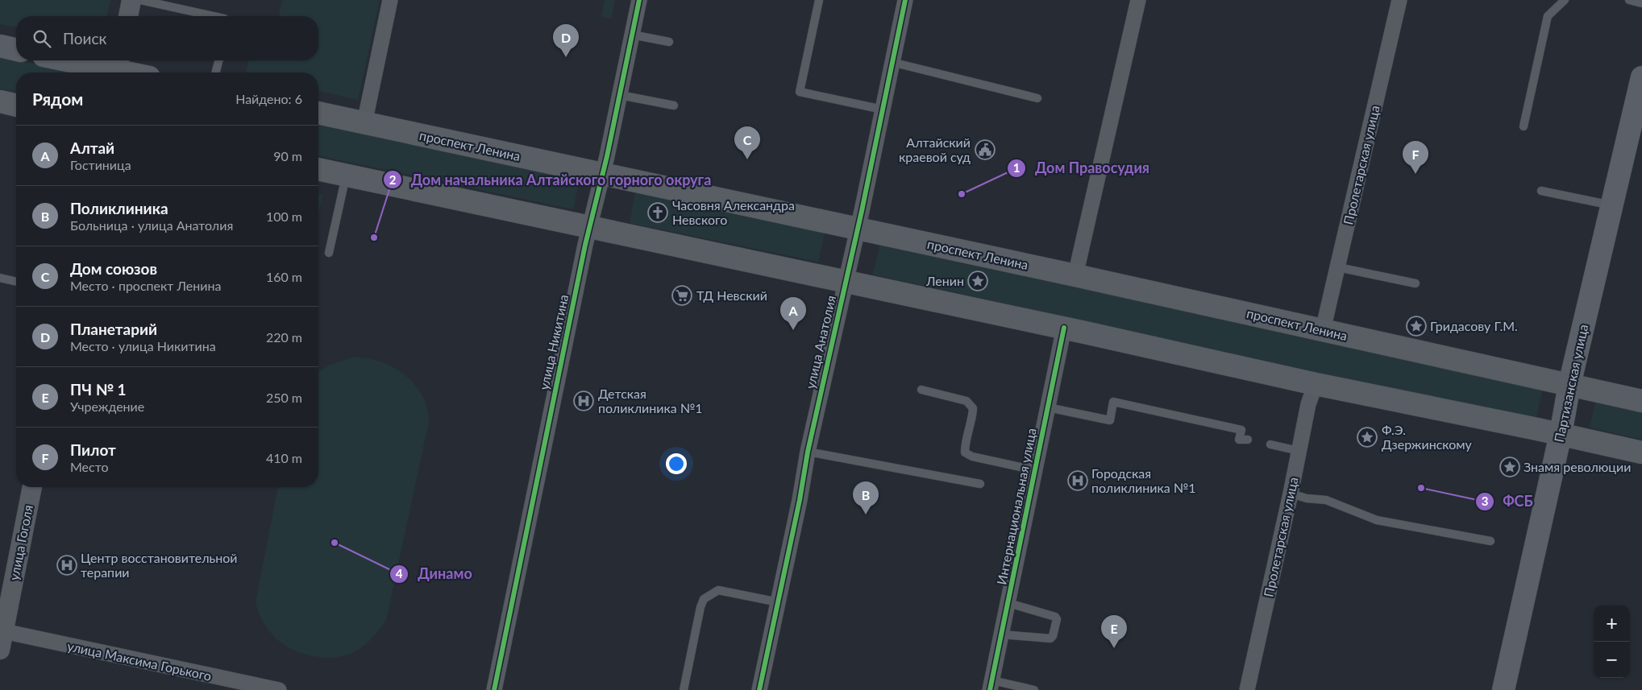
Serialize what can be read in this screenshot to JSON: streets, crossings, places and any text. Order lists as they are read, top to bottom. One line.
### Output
{"streets":{"main road":["проспект Ленина","Партизанская улица"],"street":["Пролетарская улица","улица Никитина","улица Анатолия","Интернациональная улица","улица Гоголя","улица Максима Горького"]},"crossings":[["проспект Ленина","Пролетарская улица"],["проспект Ленина","улица Никитина"],["проспект Ленина","улица Анатолия"],["проспект Ленина","Партизанская улица"],["улица Гоголя","улица Максима Горького"]],"places":{"public building":["Алтайский краевой суд"],"other":["Дом Правосудия","Дом начальника Алтайского горного округа","ФСБ","Динамо"],"church":["Часовня Александра Невского"],"place":["Ленин","Гридасову Г.М.","Ф.Э. Дзержинскому","Знамя революции"],"supermarket":["ТД Невский"],"hospital":["Детская поликлиника №1","Городская поликлиника №1","Центр восстановительной терапии"]},"page":{"search":"Поиск","pins":["D","C","F","A","B","E"],"heading":["Рядом","Найдено: 6"],"list":[{"mark":"A","name":"Алтай","note":"Гостиница","value":"90 m"},{"mark":"B","name":"Поликлиника","note":"Больница · улица Анатолия","value":"100 m"},{"mark":"C","name":"Дом союзов","note":"Место · проспект Ленина","value":"160 m"},{"mark":"D","name":"Планетарий","note":"Место · улица Никитина","value":"220 m"},{"mark":"E","name":"ПЧ № 1","note":"Учреждение","value":"250 m"},{"mark":"F","name":"Пилот","note":"Место","value":"410 m"}],"map_buttons":["+","−"]}}
